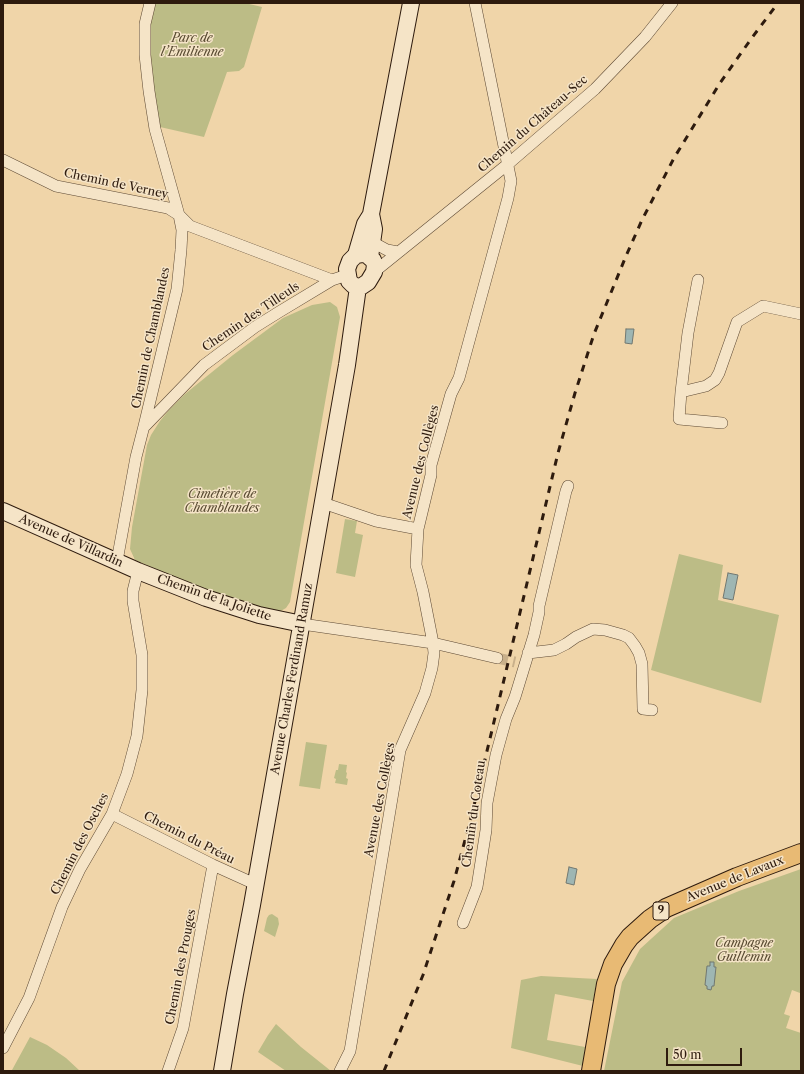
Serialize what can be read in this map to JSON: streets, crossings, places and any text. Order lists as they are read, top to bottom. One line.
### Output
{"streets":{"main road":["Avenue de Lavaux","9"],"street":["Chemin du Château-Sec","Chemin de Verney","Chemin des Tilleuls","Chemin de Chamblandes","Avenue des Collèges","Avenue de Villardin","Chemin de la Joliette","Avenue Charles Ferdinand Ramuz","Chemin du Coteau","Chemin du Préau","Chemin des Osches","Chemin des Prouges"]},"crossings":[["Chemin du Château-Sec","Avenue des Collèges"],["Chemin du Château-Sec","Avenue Charles Ferdinand Ramuz"],["Chemin de Verney","Chemin des Tilleuls"],["Chemin de Verney","Chemin de Chamblandes"],["Chemin de Verney","Avenue Charles Ferdinand Ramuz"],["Chemin des Tilleuls","Chemin de Chamblandes"],["Chemin des Tilleuls","Avenue Charles Ferdinand Ramuz"],["Chemin de Chamblandes","Avenue de Villardin"],["Avenue des Collèges","Chemin de la Joliette"],["Avenue de Villardin","Chemin de la Joliette"],["Avenue de Villardin","Chemin des Osches"],["Chemin de la Joliette","Avenue Charles Ferdinand Ramuz"],["Chemin de la Joliette","Chemin des Osches"],["Avenue Charles Ferdinand Ramuz","Chemin du Préau"],["Chemin du Préau","Chemin des Osches"],["Chemin du Préau","Chemin des Prouges"]],"parks":["Parc de l’Emilienne","Cimetière de Chamblandes","Campagne Guillemin"],"scale_bar":"50 m"}
